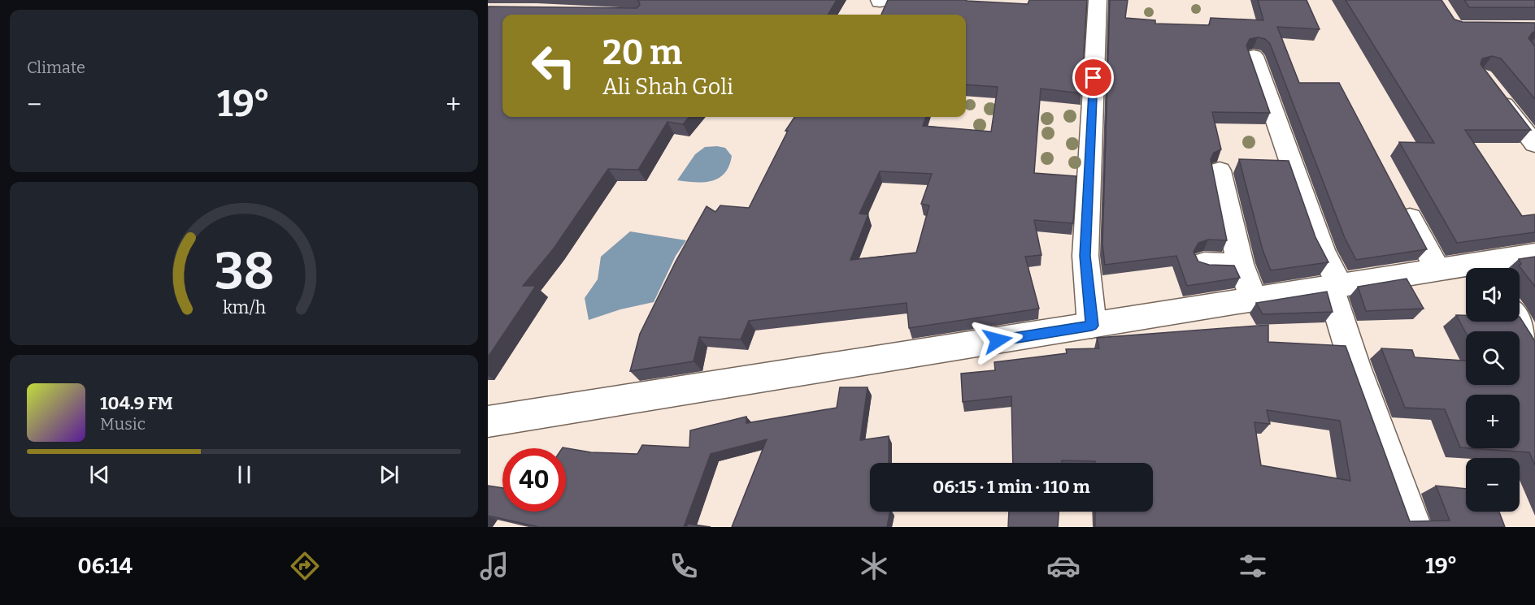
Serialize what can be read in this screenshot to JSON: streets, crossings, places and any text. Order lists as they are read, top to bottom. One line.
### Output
{"page":{"tile":"Climate","turn":["20 m","Ali Shah Goli"],"heat":["−","19°","+"],"map_buttons":["+","−"],"song":["104.9 FM","Music"],"limit":"40","trip":"06:15 · 1 min · 110 m","tabs":["06:14","19°"],"gauge":["38","km/h"]}}
